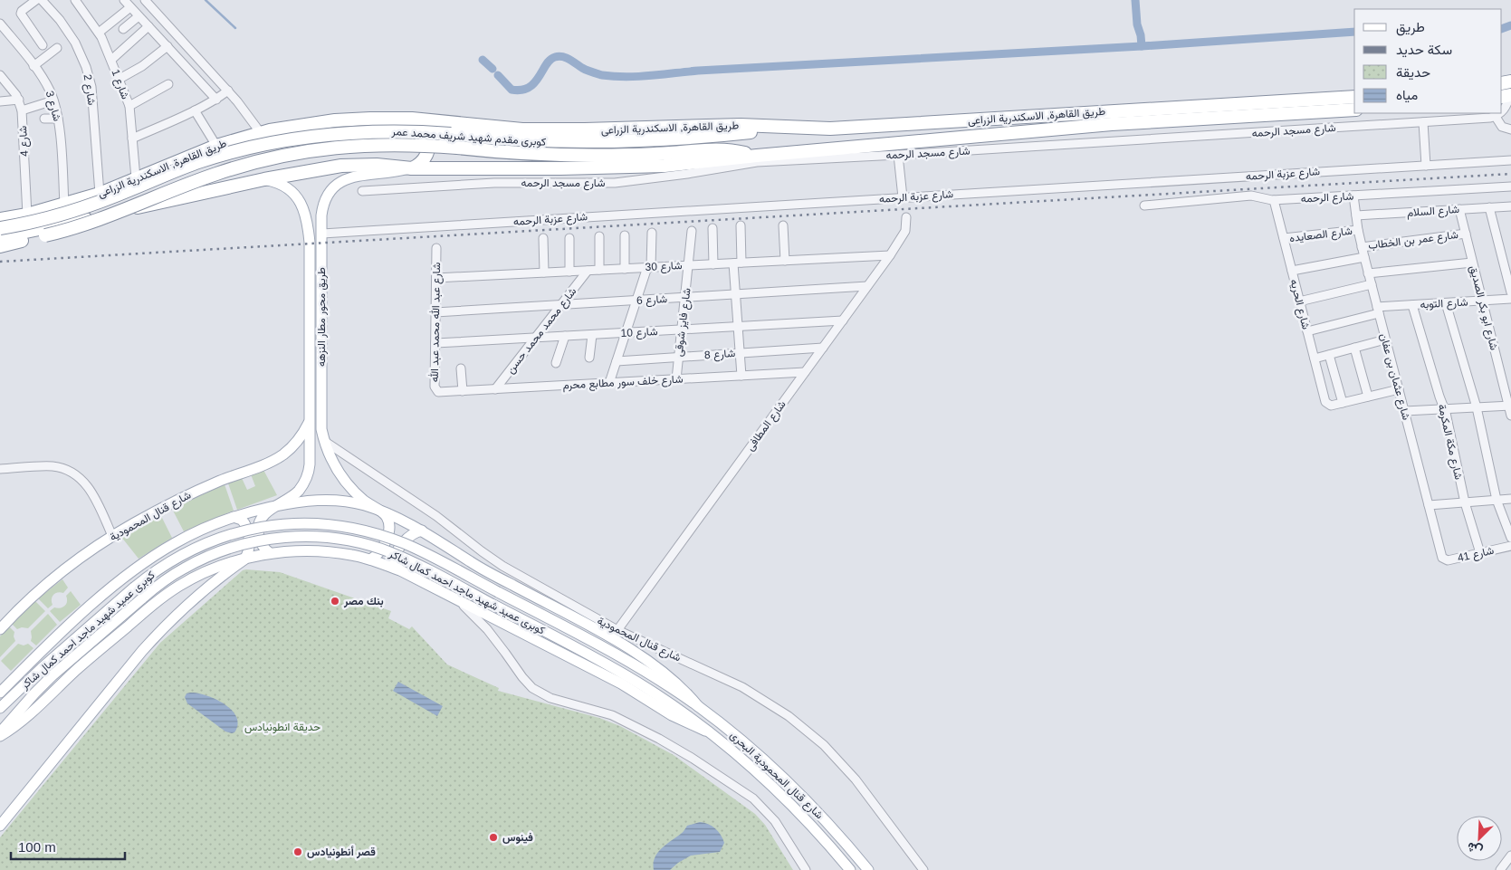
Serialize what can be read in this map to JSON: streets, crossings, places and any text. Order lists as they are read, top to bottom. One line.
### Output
{"streets":{"highway":["طريق القاهرة, الاسكندرية الزراعى","كوبرى مقدم شهيد شريف محمد عمر"],"main road":["طريق محور مطار النزهه","شارع قنال المحمودية","كوبرى عميد شهيد ماجد احمد كمال شاكر","شارع قنال المحمودية البحرى"],"street":["شارع 1","شارع 2","شارع 3","شارع مسجد الرحمه","شارع 4","شارع عزبة الرحمه","شارع الرحمه","شارع السلام","شارع الصعايده","شارع عمر بن الخطاب","شارع 30","شارع 6","شارع التوبه","شارع الحريه","شارع ابو بكر الصديق","شارع عبد الله محمد عبد الله","شارع فايز شوقى","شارع محمد محمد حسن","شارع 10","شارع 8","شارع عثمان بن عفان","شارع خلف سور مطابع محرم","شارع المطافى","شارع مكة المكرمة","شارع 41"]},"crossings":[["شارع 1","طريق القاهرة, الاسكندرية الزراعى"],["شارع 2","طريق القاهرة, الاسكندرية الزراعى"],["شارع 3","طريق القاهرة, الاسكندرية الزراعى"],["طريق القاهرة, الاسكندرية الزراعى","كوبرى مقدم شهيد شريف محمد عمر"],["طريق القاهرة, الاسكندرية الزراعى","شارع 4"],["طريق القاهرة, الاسكندرية الزراعى","طريق محور مطار النزهه"],["شارع عزبة الرحمه","طريق محور مطار النزهه"],["شارع الرحمه","شارع الحريه"],["شارع الرحمه","شارع عثمان بن عفان"],["شارع السلام","شارع ابو بكر الصديق"],["شارع السلام","شارع عثمان بن عفان"],["شارع الصعايده","شارع الحريه"],["شارع الصعايده","شارع عثمان بن عفان"],["شارع عمر بن الخطاب","شارع ابو بكر الصديق"],["شارع عمر بن الخطاب","شارع عثمان بن عفان"],["شارع 30","شارع عبد الله محمد عبد الله"],["شارع 30","شارع فايز شوقى"],["شارع 30","شارع محمد محمد حسن"],["شارع 30","شارع المطافى"],["شارع 6","شارع عبد الله محمد عبد الله"],["شارع 6","شارع فايز شوقى"],["شارع 6","شارع محمد محمد حسن"],["شارع 6","شارع المطافى"],["شارع التوبه","شارع الحريه"],["شارع التوبه","شارع ابو بكر الصديق"],["شارع التوبه","شارع عثمان بن عفان"],["شارع التوبه","شارع مكة المكرمة"],["طريق محور مطار النزهه","شارع قنال المحمودية"],["شارع عبد الله محمد عبد الله","شارع 10"],["شارع عبد الله محمد عبد الله","شارع خلف سور مطابع محرم"],["شارع فايز شوقى","شارع 10"],["شارع فايز شوقى","شارع 8"],["شارع فايز شوقى","شارع خلف سور مطابع محرم"],["شارع محمد محمد حسن","شارع 10"],["شارع محمد محمد حسن","شارع خلف سور مطابع محرم"],["شارع 10","شارع المطافى"],["شارع 8","شارع المطافى"],["شارع عثمان بن عفان","شارع 41"],["شارع خلف سور مطابع محرم","شارع المطافى"],["شارع المطافى","شارع قنال المحمودية"],["شارع مكة المكرمة","شارع 41"],["كوبرى عميد شهيد ماجد احمد كمال شاكر","شارع قنال المحمودية البحرى"]],"parks":["حديقة انطونيادس"],"places":["بنك مصر","فينوس","قصر أنطونيادس"],"legend":["طريق","سكة حديد","حديقة","مياه"],"scale_bar":"100 m","north":"bottom left"}
